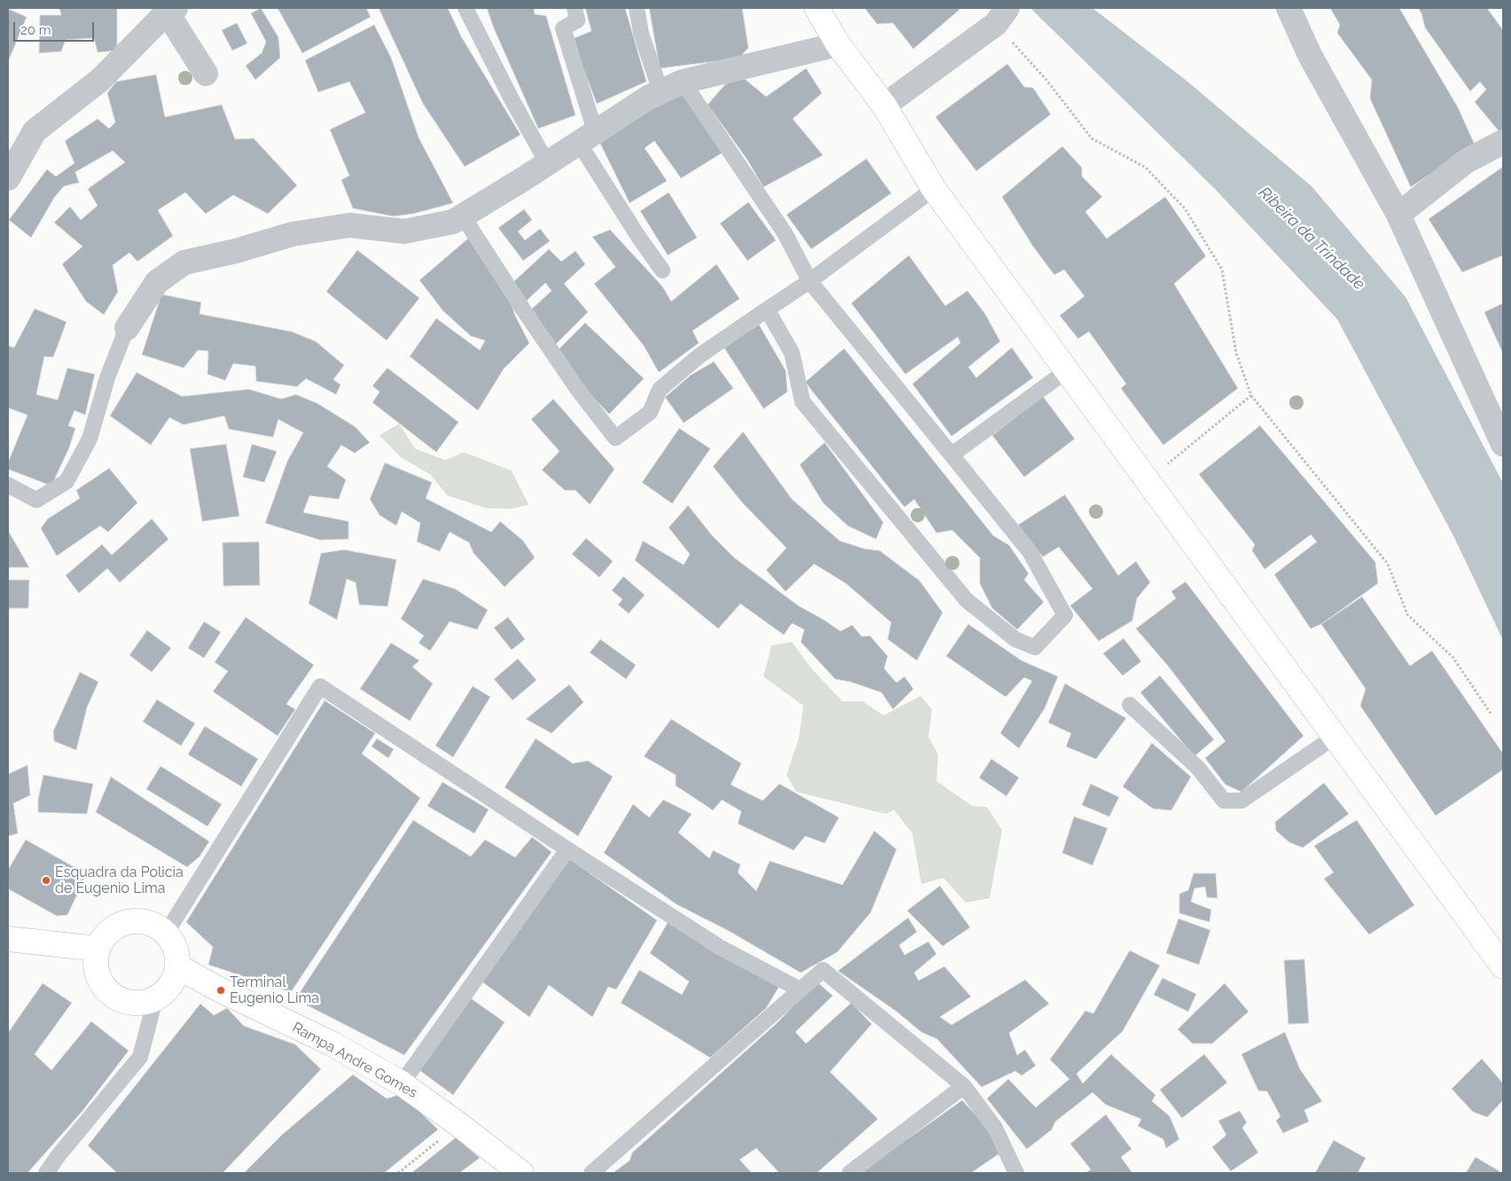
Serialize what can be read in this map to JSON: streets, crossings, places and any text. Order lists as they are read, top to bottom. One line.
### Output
{"streets":{"street":["Rampa Andre Gomes"]},"water":["Ribeira da Trindade"],"places":["Esquadra da Policia de Eugenio Lima","Terminal Eugenio Lima"],"scale_bar":"20 m"}
